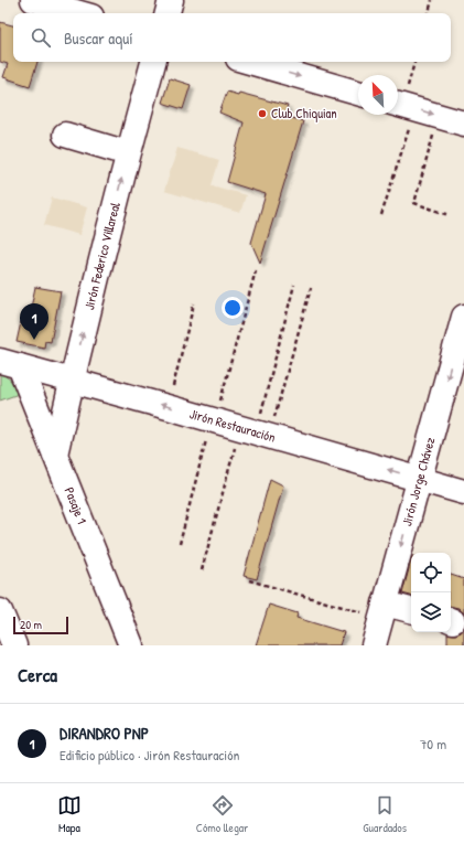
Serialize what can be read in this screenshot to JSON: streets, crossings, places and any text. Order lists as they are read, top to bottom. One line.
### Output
{"streets":{"street":["Jirón Federico Villareal","Jirón Restauración","Jirón Jorge Chávez","Pasaje 1"]},"crossings":[["Jirón Federico Villareal","Jirón Restauración"],["Jirón Federico Villareal","Pasaje 1"],["Jirón Restauración","Jirón Jorge Chávez"],["Jirón Restauración","Pasaje 1"]],"one_way":["Jirón Federico Villareal","Jirón Restauración","Jirón Jorge Chávez"],"places":["Club Chiquian"],"scale_bar":"20 m","north":"top left","page":{"search":"Buscar aquí","pins":"1","scale":"20 m","heading":"Cerca","list":[{"mark":"1","name":"DIRANDRO PNP","note":"Edificio público · Jirón Restauración","value":"70 m"}],"nav":["Mapa","Cómo llegar","Guardados"]}}
